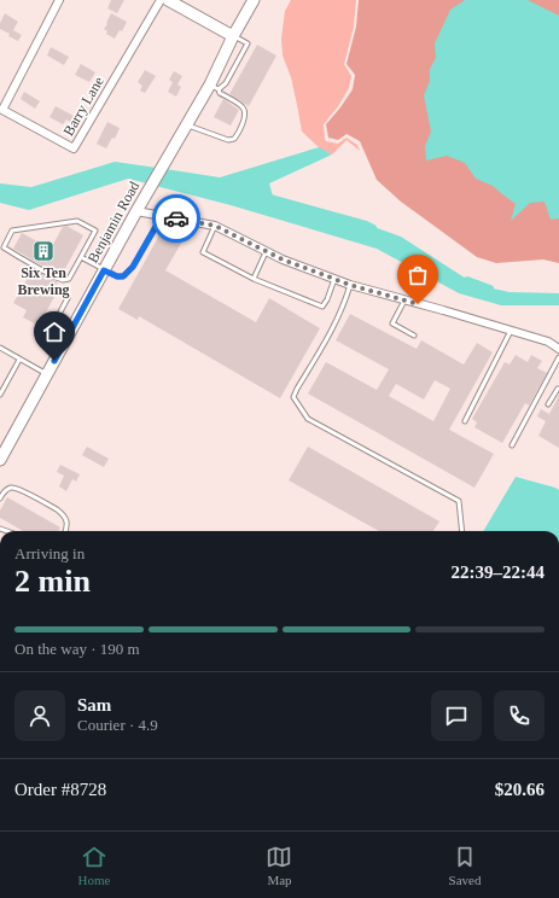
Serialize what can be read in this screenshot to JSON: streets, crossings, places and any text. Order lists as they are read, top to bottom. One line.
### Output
{"streets":{"street":["Barry Lane","Benjamin Road"]},"places":{"building":["Six Ten Brewing"]},"page":{"heading":["2 min","Arriving in","22:39–22:44"],"panel":["Sam","Courier · 4.9","Order #8728","$20.66"],"bar":"On the way · 190 m","tabs":["Home","Map","Saved"]}}
